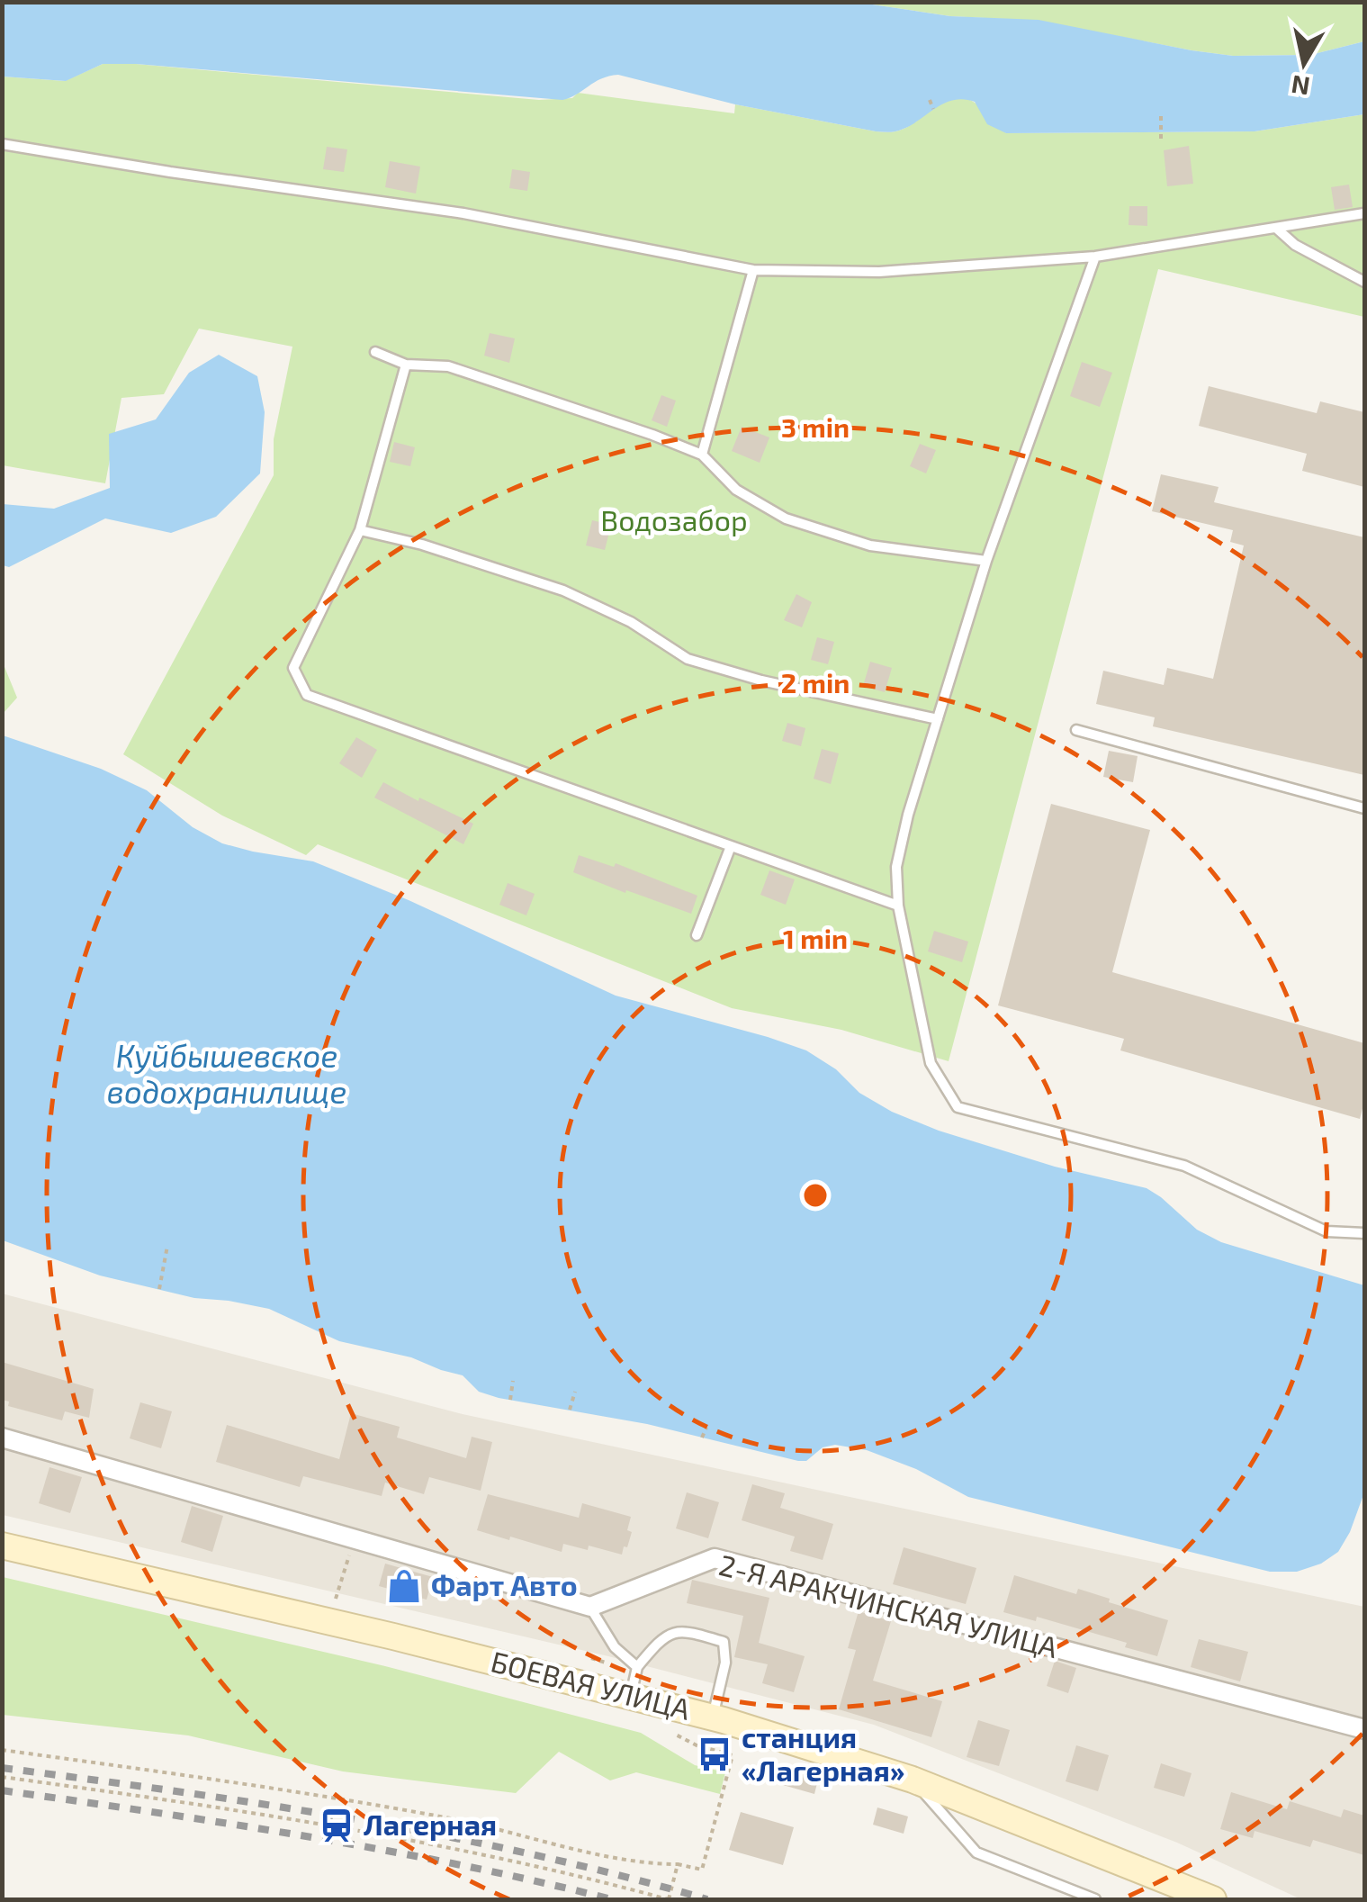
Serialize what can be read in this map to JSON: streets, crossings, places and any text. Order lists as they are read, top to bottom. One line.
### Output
{"streets":{"main road":["БОЕВАЯ УЛИЦА"],"street":["2-Я АРАКЧИНСКАЯ УЛИЦА"]},"water":["Куйбышевское водохранилище"],"parks":["Водозабор"],"places":{"shop":["Фарт Авто"],"bus stop":["станция «Лагерная»"],"station":["Лагерная"]},"north":"bottom","rings":["3 min","2 min","1 min"]}
